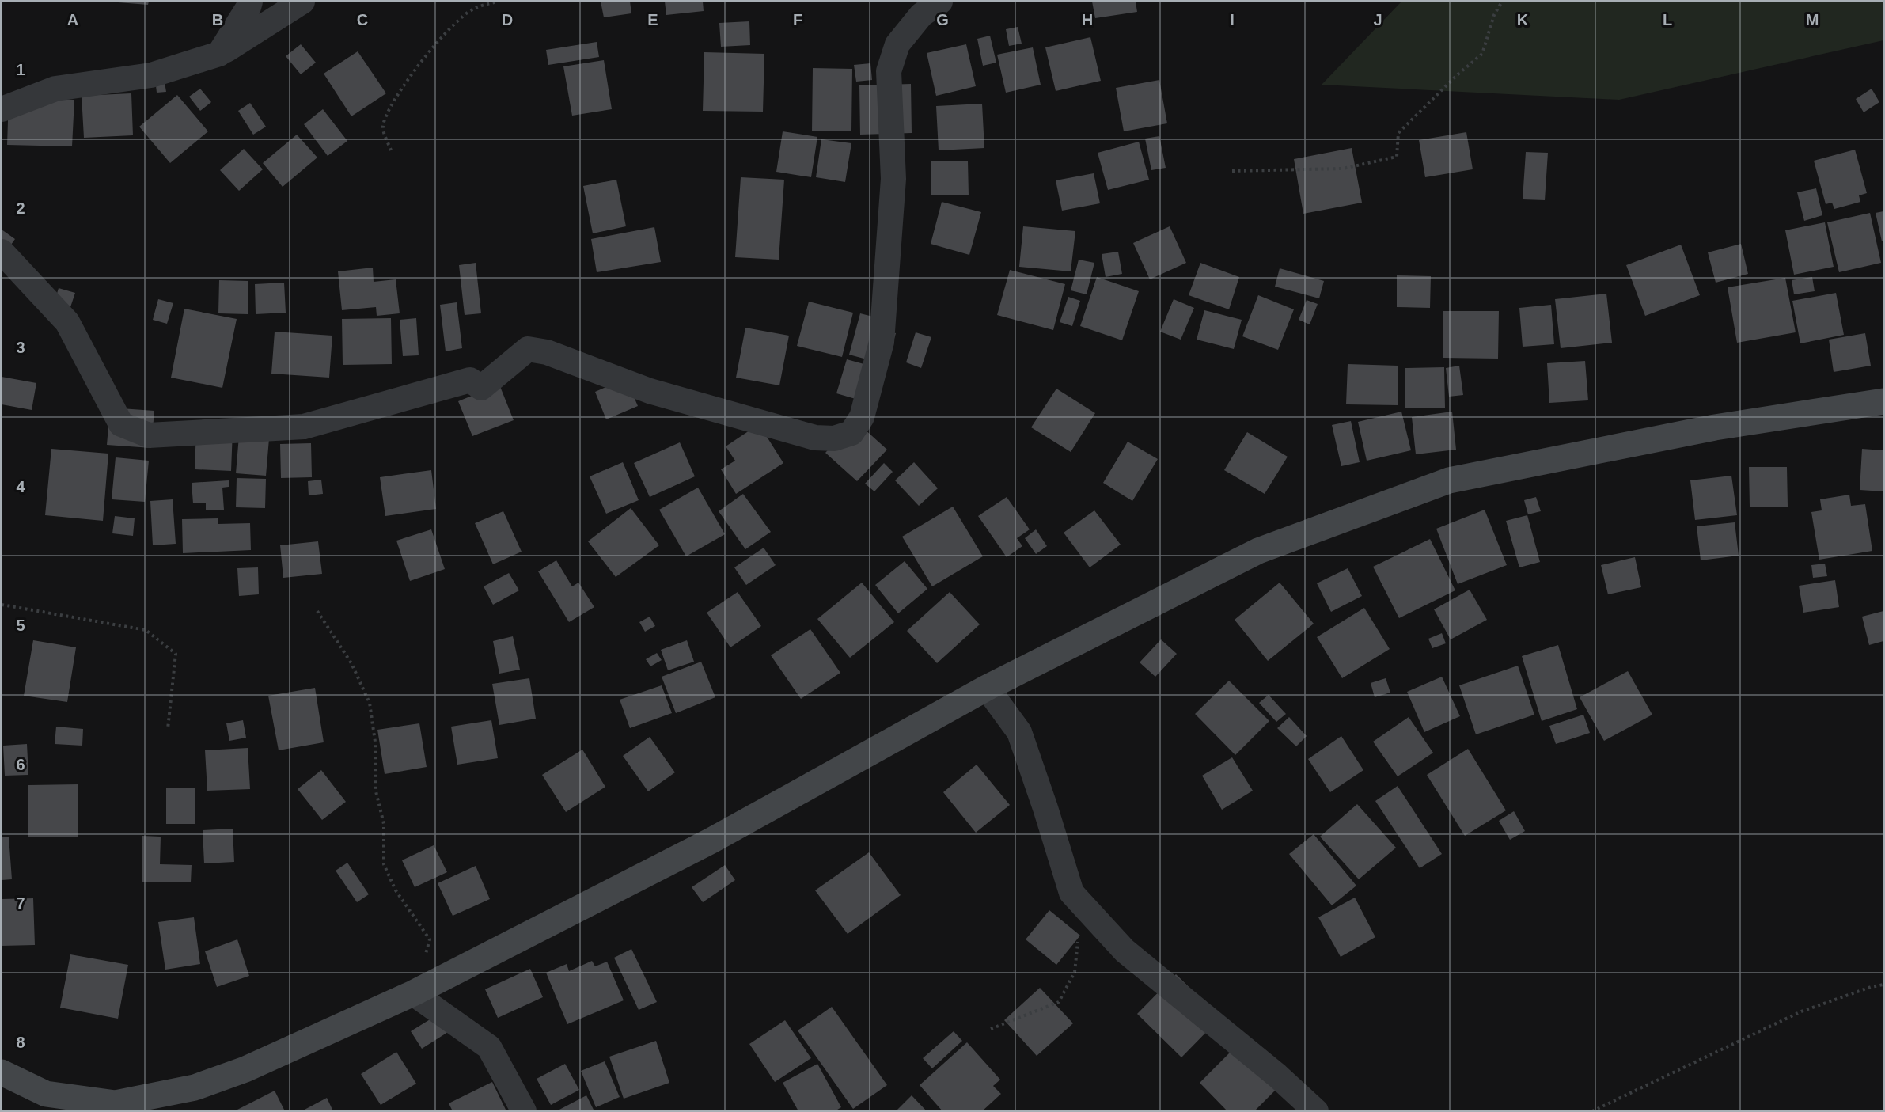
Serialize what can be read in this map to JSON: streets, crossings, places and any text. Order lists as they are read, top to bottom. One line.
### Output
{"grid":{"columns":["A","B","C","D","E","F","G","H","I","J","K","L","M"],"rows":["1","2","3","4","5","6","7","8"]}}
